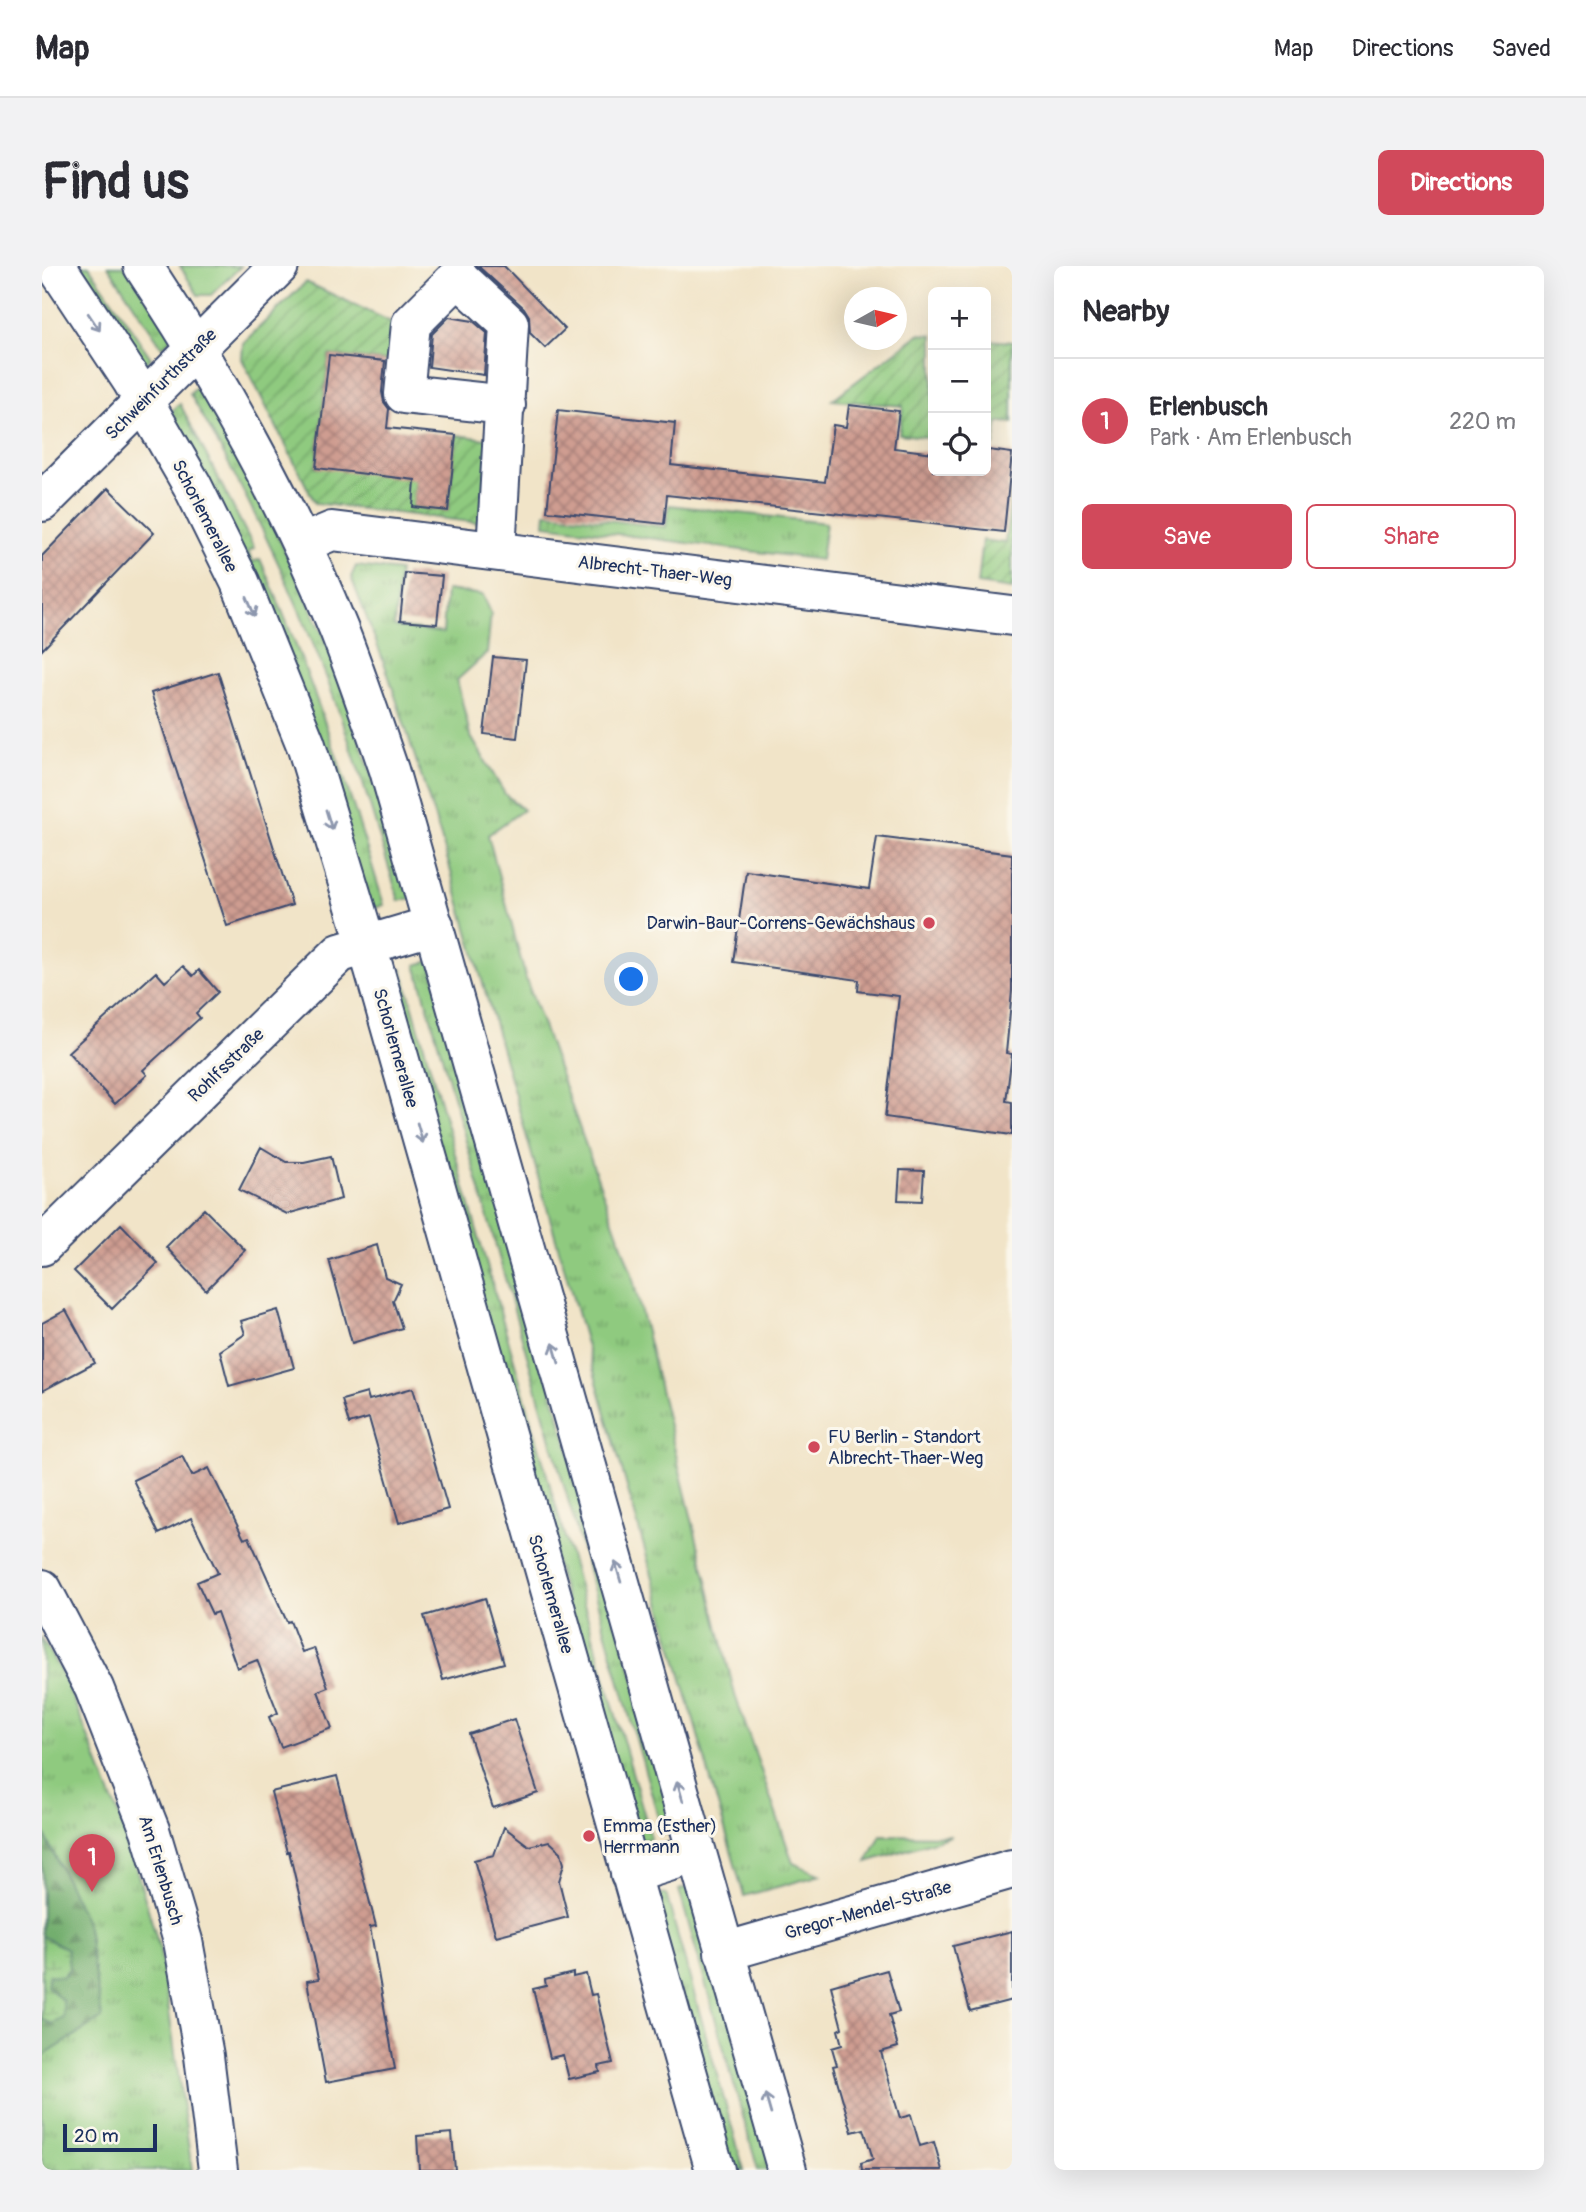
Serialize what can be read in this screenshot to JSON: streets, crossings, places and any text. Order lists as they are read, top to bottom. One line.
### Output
{"streets":{"street":["Schweinfurthstraße","Schorlemerallee","Albrecht-Thaer-Weg","Rohlfsstraße","Am Erlenbusch","Gregor-Mendel-Straße"]},"crossings":[["Schweinfurthstraße","Schorlemerallee"],["Schorlemerallee","Rohlfsstraße"]],"places":["Darwin-Baur-Correns-Gewächshaus","FU Berlin - Standort Albrecht-Thaer-Weg","Emma (Esther) Herrmann"],"scale_bar":"20 m","north":"right","page":{"header":"Map","nav":["Map","Directions","Saved"],"buttons":["Directions",["Save","Share"]],"title":"Find us","heading":"Nearby","map_buttons":["+","−"],"list":[{"mark":"1","name":"Erlenbusch","note":"Park · Am Erlenbusch","value":"220 m"}],"pins":"1","scale":"20 m"}}
